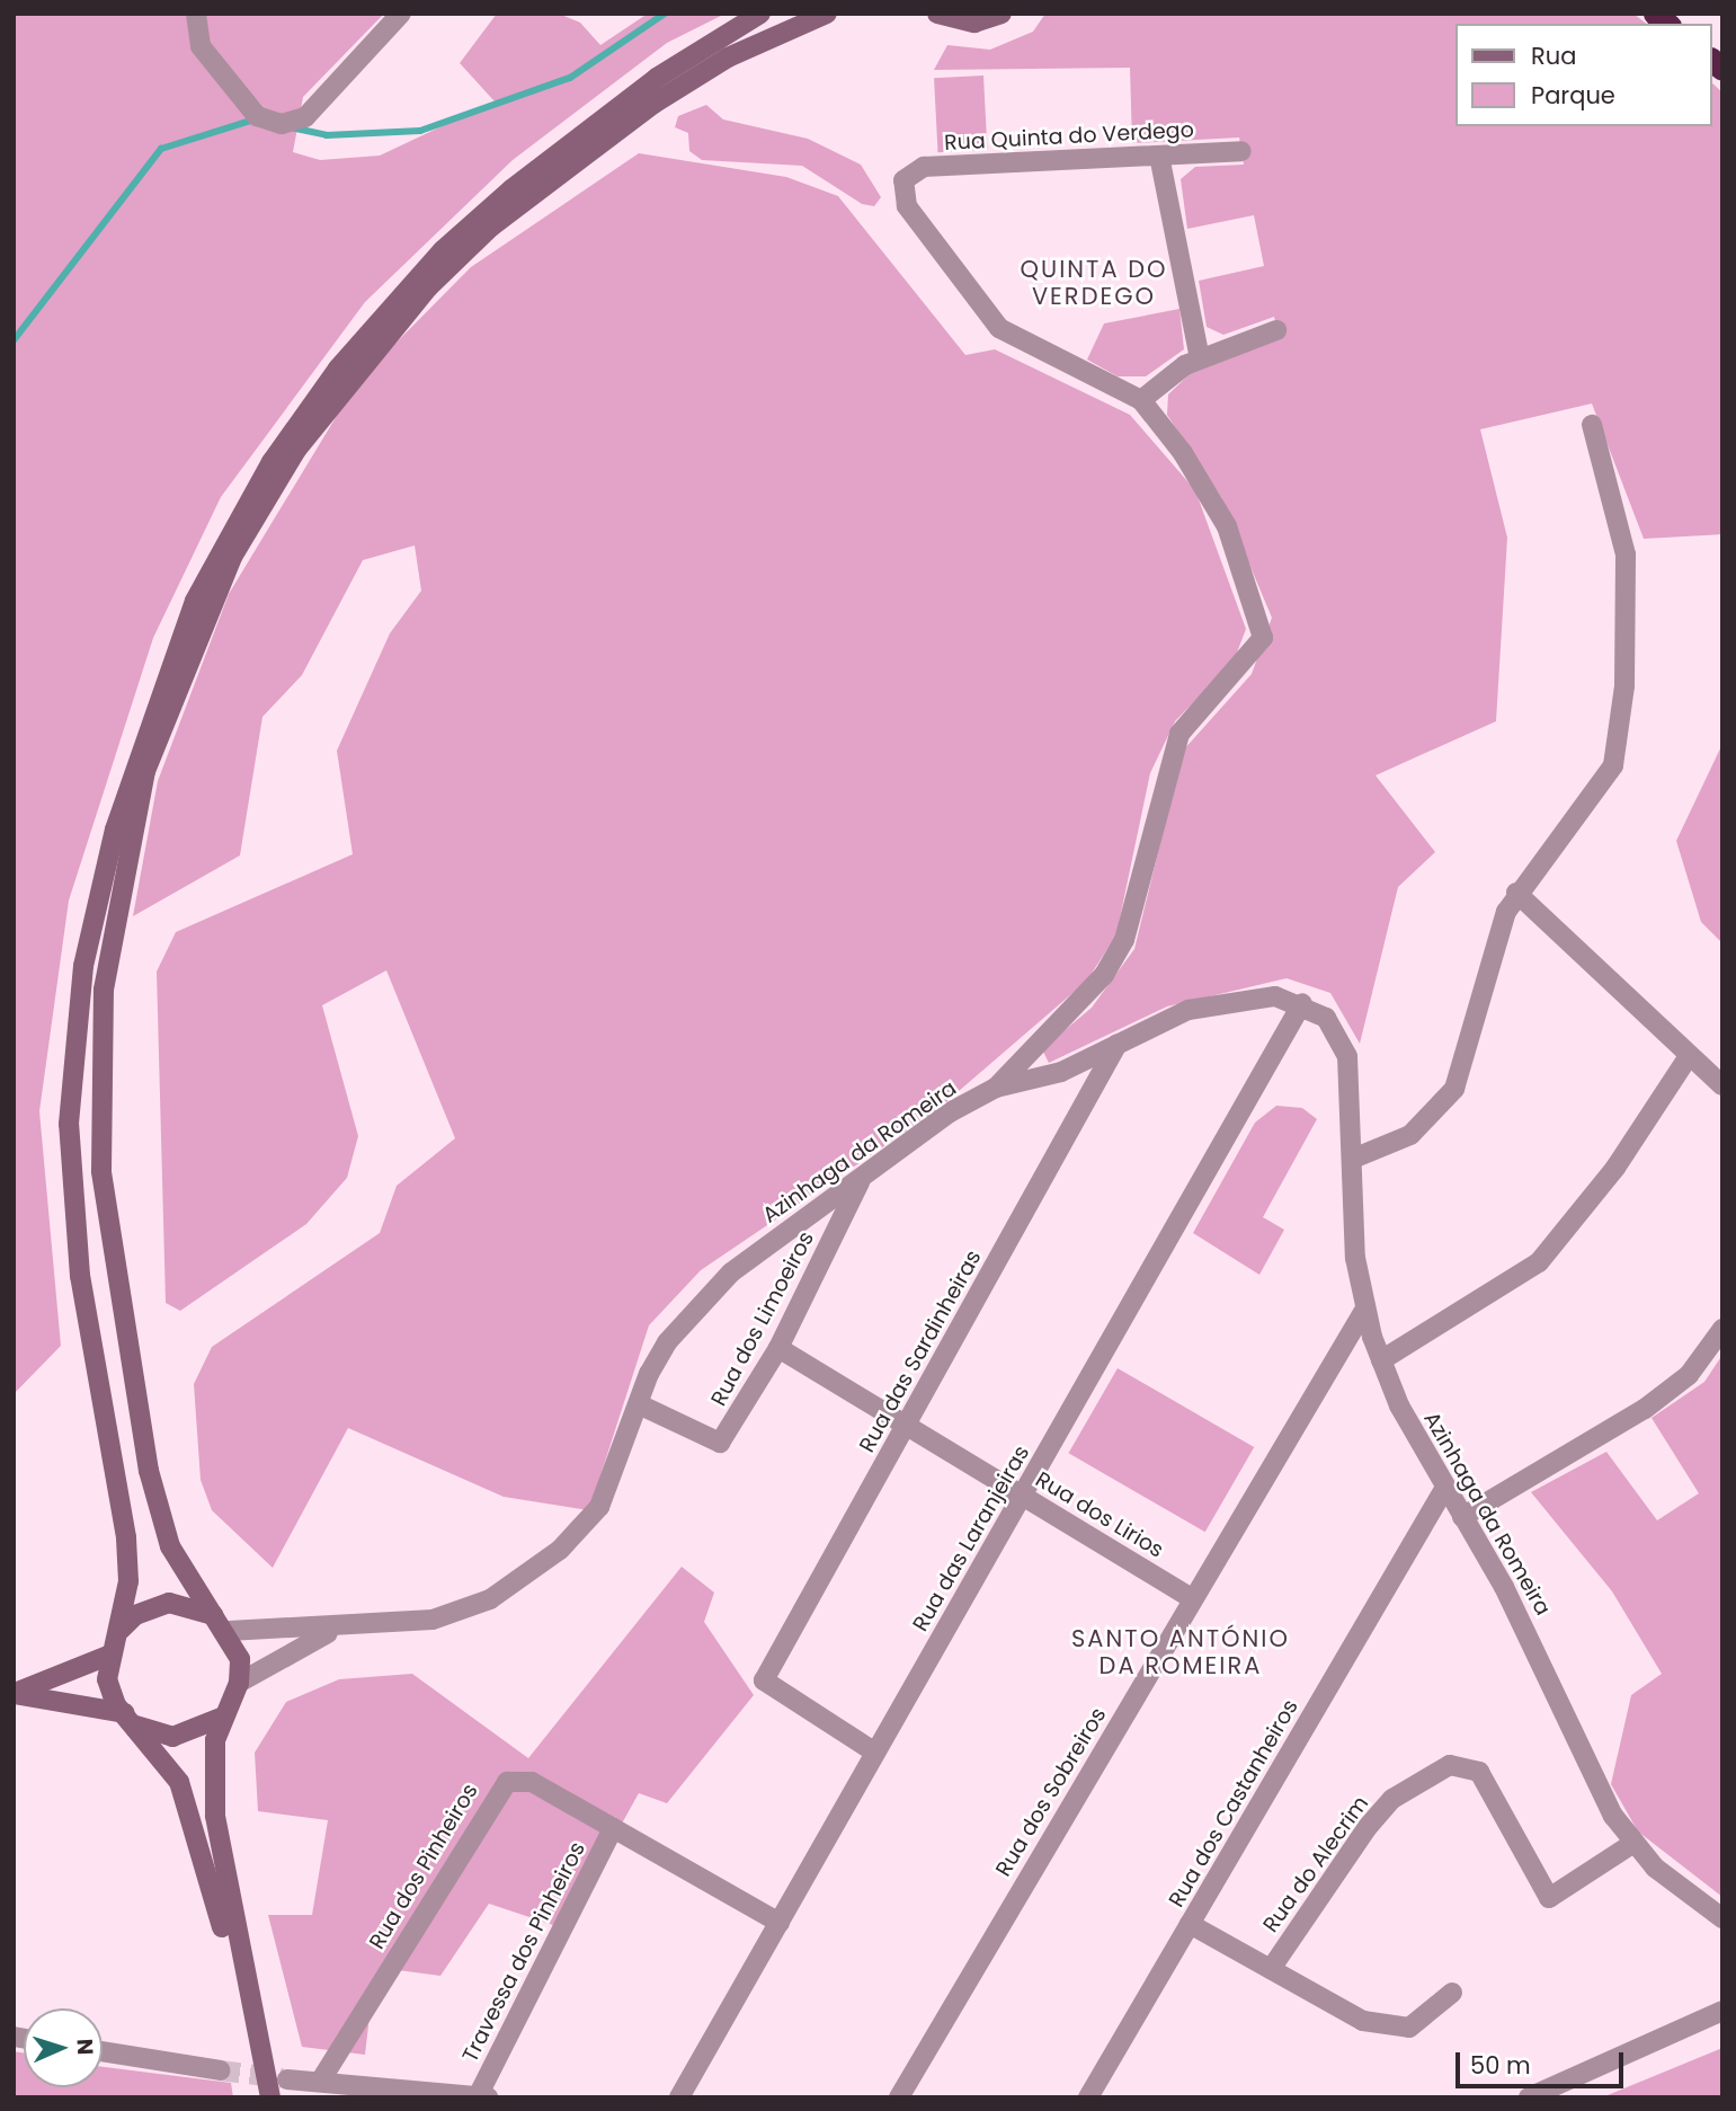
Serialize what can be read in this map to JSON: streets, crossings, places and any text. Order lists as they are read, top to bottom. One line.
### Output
{"streets":{"street":["Rua Quinta do Verdego","Azinhaga da Romeira","Rua dos Limoeiros","Rua das Sardinheiras","Rua dos Lirios","Rua das Laranjeiras","Rua dos Sobreiros","Rua dos Castanheiros","Rua do Alecrim","Rua dos Pinheiros","Travessa dos Pinheiros"]},"crossings":[["Azinhaga da Romeira","Rua dos Limoeiros"],["Azinhaga da Romeira","Rua das Sardinheiras"],["Azinhaga da Romeira","Rua das Laranjeiras"],["Azinhaga da Romeira","Rua dos Sobreiros"],["Azinhaga da Romeira","Rua dos Castanheiros"],["Azinhaga da Romeira","Rua do Alecrim"],["Rua dos Limoeiros","Rua dos Lirios"],["Rua das Sardinheiras","Rua dos Lirios"],["Rua das Sardinheiras","Rua das Laranjeiras"],["Rua dos Lirios","Rua das Laranjeiras"],["Rua dos Lirios","Rua dos Sobreiros"],["Rua das Laranjeiras","Rua dos Pinheiros"],["Rua dos Pinheiros","Travessa dos Pinheiros"]],"districts":["QUINTA DO VERDEGO","SANTO ANTÓNIO DA ROMEIRA"],"legend":["Rua","Parque"],"scale_bar":"50 m","north":"right"}
